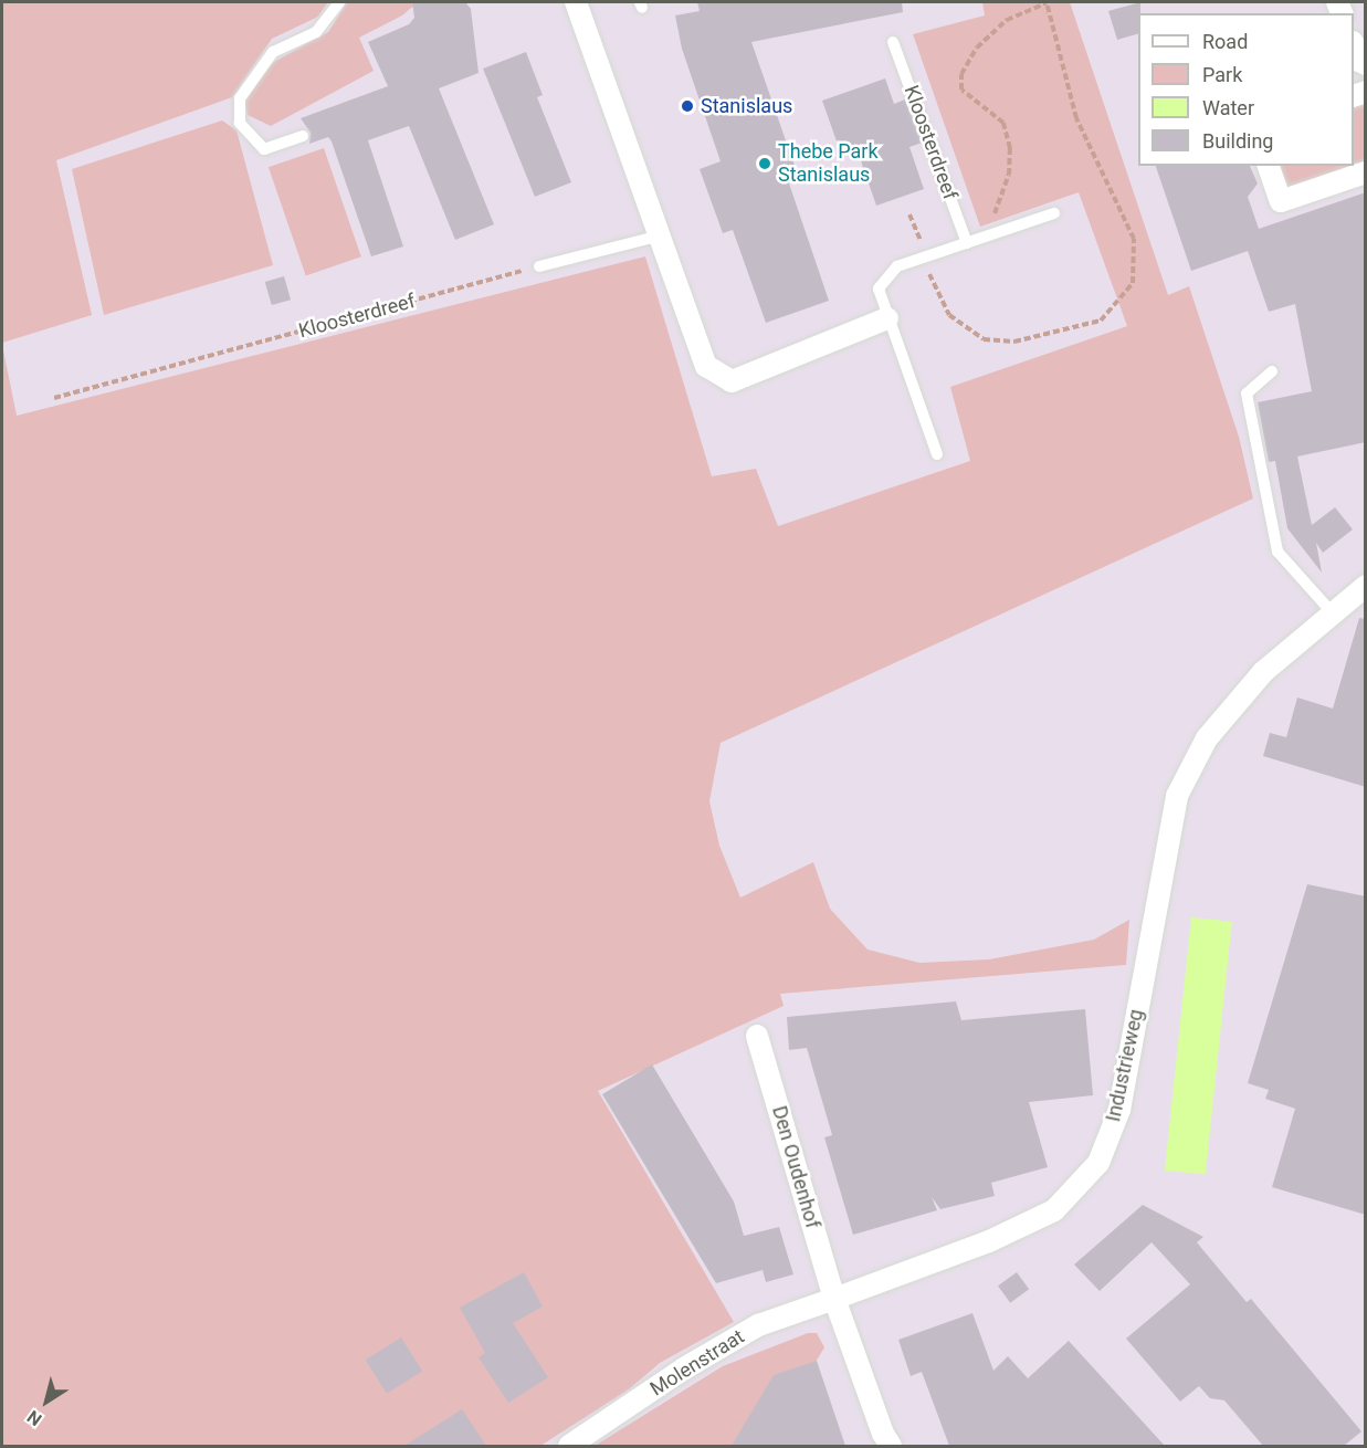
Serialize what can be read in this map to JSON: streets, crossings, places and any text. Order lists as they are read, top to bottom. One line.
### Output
{"streets":{"street":["Industrieweg","Den Oudenhof","Molenstraat"],"lane":["Kloosterdreef"]},"crossings":[["Industrieweg","Den Oudenhof"],["Industrieweg","Molenstraat"],["Den Oudenhof","Molenstraat"]],"places":["Stanislaus","Thebe Park Stanislaus"],"legend":["Road","Park","Water","Building"],"north":"bottom left"}
